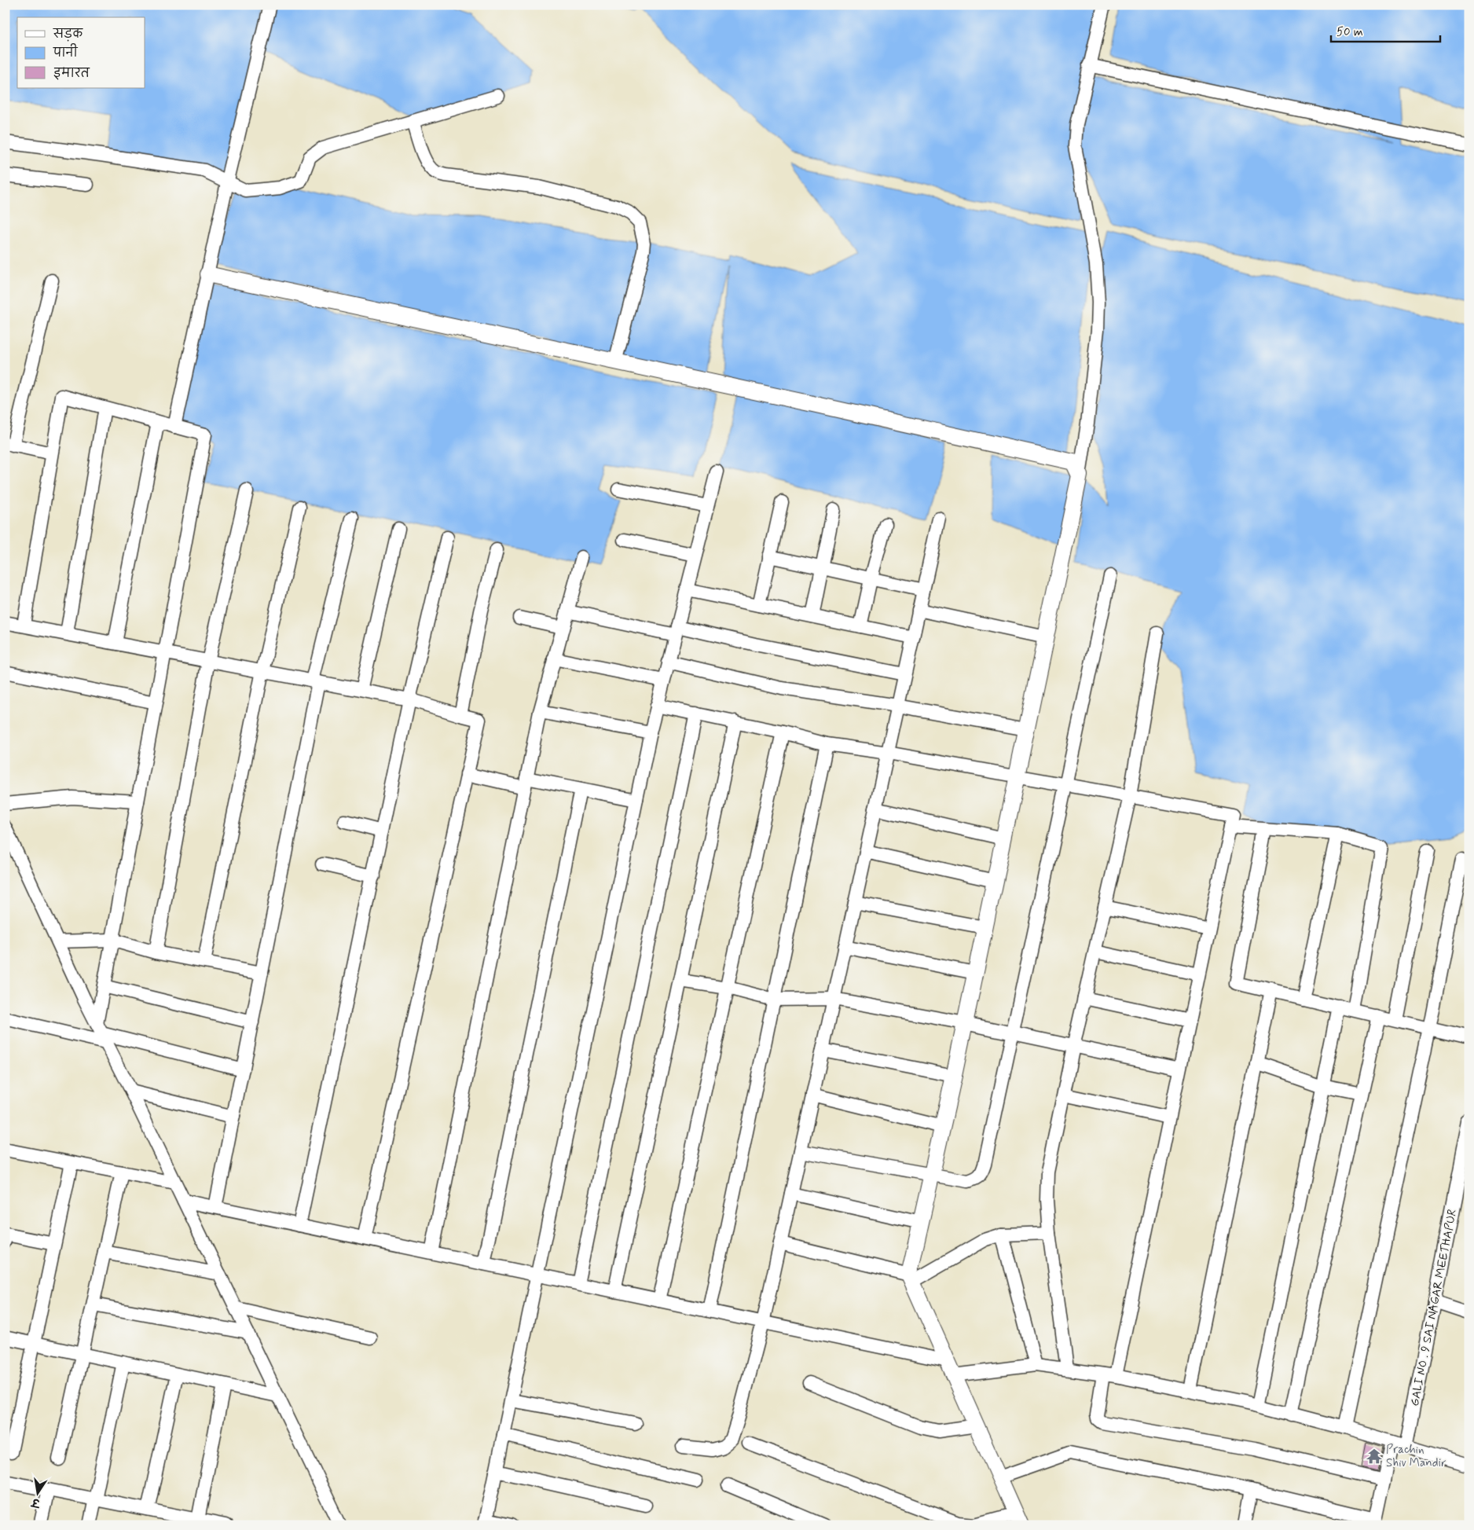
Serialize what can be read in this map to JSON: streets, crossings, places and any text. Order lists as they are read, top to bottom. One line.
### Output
{"streets":{"street":["GALI NO . 9 SAI NAGAR MEETHAPUR"]},"places":{"temple":["Prachin Shiv Mandir"]},"legend":["सड़क","पानी","इमारत"],"scale_bar":"50 m","north":"bottom"}
